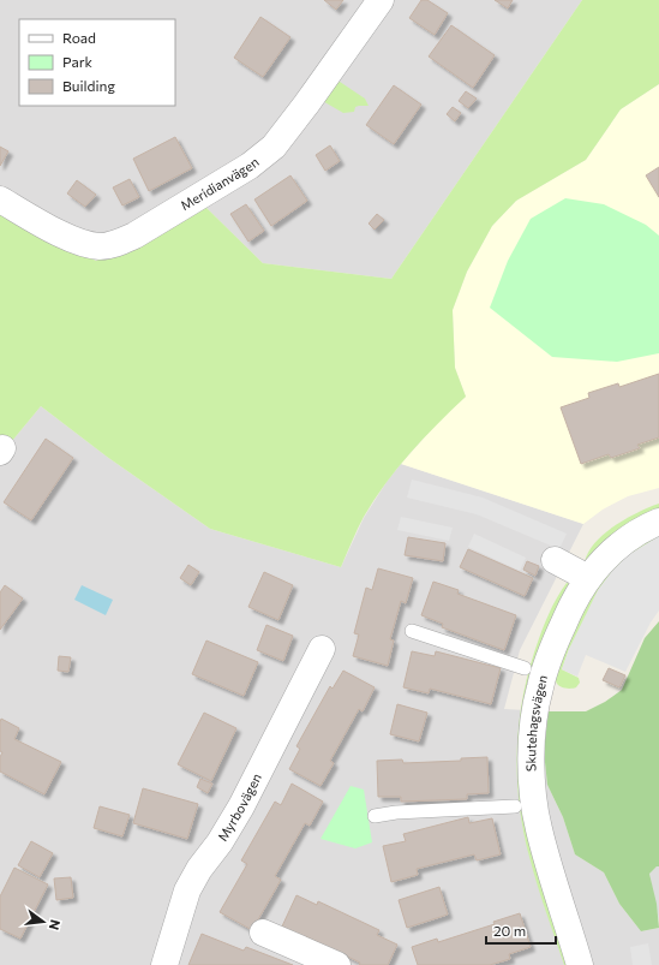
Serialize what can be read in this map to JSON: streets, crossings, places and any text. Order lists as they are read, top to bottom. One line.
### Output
{"streets":{"street":["Meridianvägen","Skutehagsvägen","Myrbovägen"]},"legend":["Road","Park","Building"],"scale_bar":"20 m","north":"right"}
